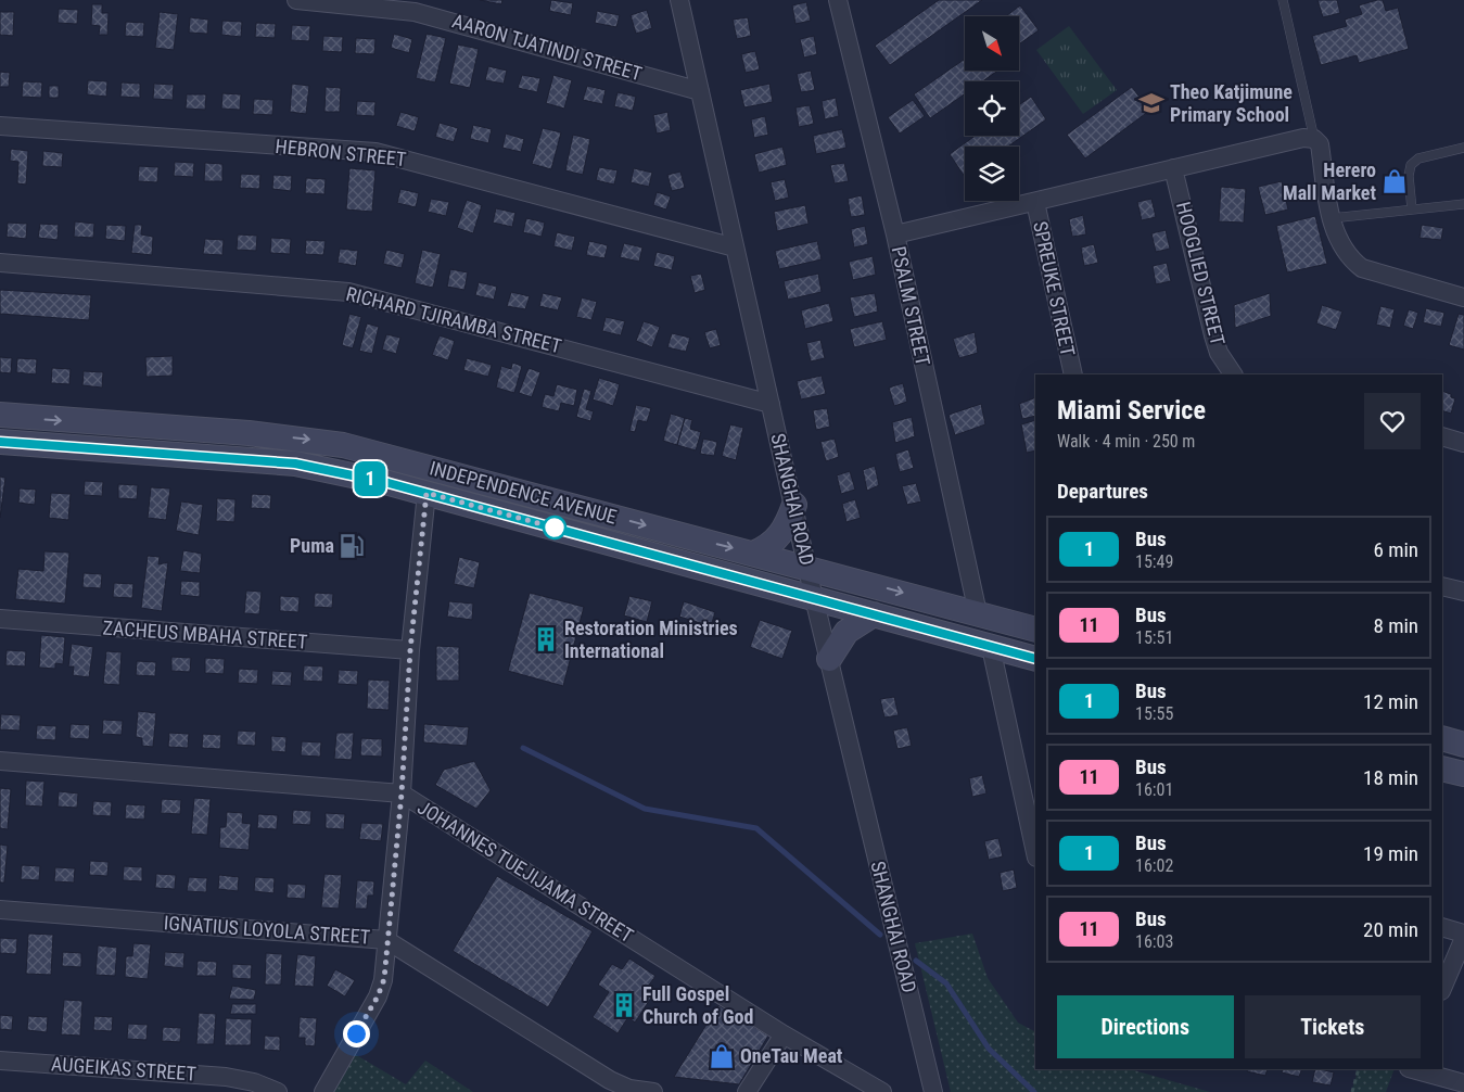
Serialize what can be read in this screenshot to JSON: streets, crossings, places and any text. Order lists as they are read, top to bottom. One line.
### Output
{"streets":{"main road":["INDEPENDENCE AVENUE"],"street":["AARON TJATINDI STREET","HEBRON STREET","HOOGLIED STREET","SPREUKE STREET","PSALM STREET","RICHARD TJIRAMBA STREET","SHANGHAI ROAD","ZACHEUS MBAHA STREET","JOHANNES TUEJIJAMA STREET","IGNATIUS LOYOLA STREET","AUGEIKAS STREET"]},"crossings":[["AARON TJATINDI STREET","SHANGHAI ROAD"],["HEBRON STREET","SHANGHAI ROAD"],["PSALM STREET","INDEPENDENCE AVENUE"],["RICHARD TJIRAMBA STREET","SHANGHAI ROAD"],["INDEPENDENCE AVENUE","SHANGHAI ROAD"]],"places":{"school or university":["Theo Katjimune Primary School"],"shop":["Herero Mall Market","OneTau Meat"],"fuel station":["Puma"],"building":["Restoration Ministries International","Full Gospel Church of God"]},"lines":["bus line 1"],"north":"bottom right","page":{"on_map":"1","heading":[["Miami Service","Walk · 4 min · 250 m"],"Departures"],"list":[{"mark":"1","name":"Bus","note":"15:49","value":"6 min"},{"mark":"11","name":"Bus","note":"15:51","value":"8 min"},{"mark":"1","name":"Bus","note":"15:55","value":"12 min"},{"mark":"11","name":"Bus","note":"16:01","value":"18 min"},{"mark":"1","name":"Bus","note":"16:02","value":"19 min"},{"mark":"11","name":"Bus","note":"16:03","value":"20 min"}],"buttons":["Directions","Tickets"]}}
